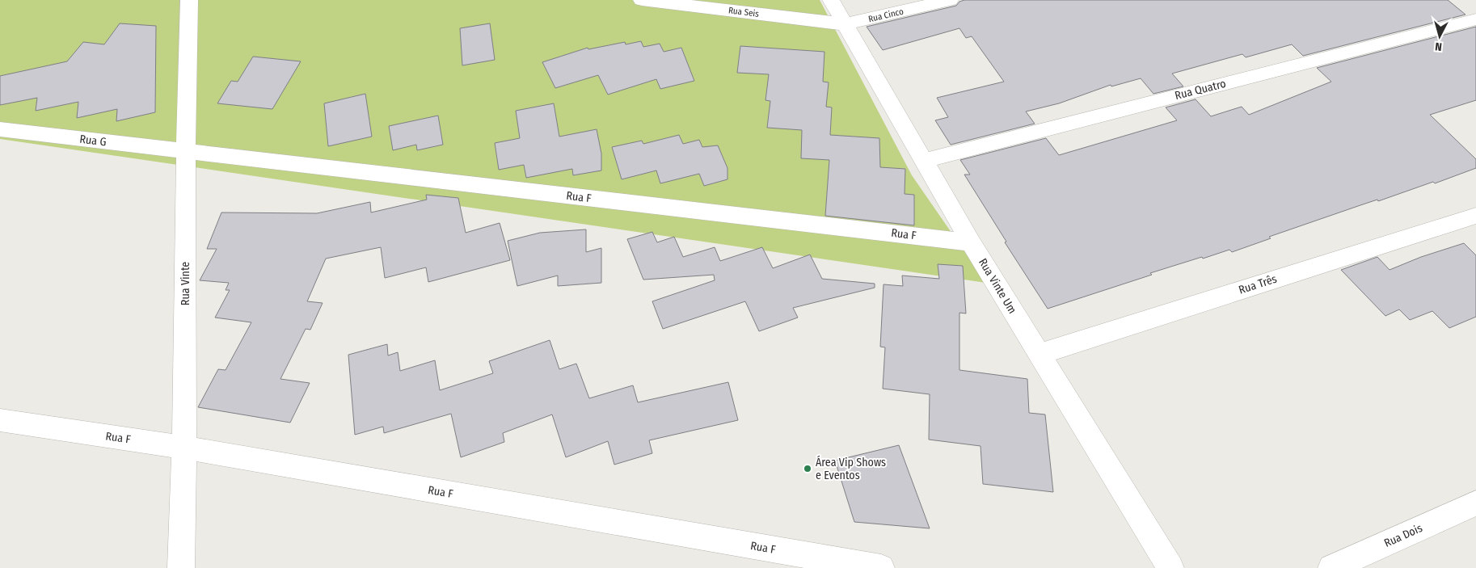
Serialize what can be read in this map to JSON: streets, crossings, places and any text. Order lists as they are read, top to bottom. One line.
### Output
{"streets":{"street":["Rua Seis","Rua Cinco","Rua Quatro","Rua G","Rua F","Rua Vinte","Rua Três","Rua Vinte Um","Rua Dois"]},"crossings":[["Rua Seis","Rua Cinco"],["Rua Seis","Rua Vinte Um"],["Rua Cinco","Rua Vinte Um"],["Rua Quatro","Rua Vinte Um"],["Rua G","Rua F"],["Rua G","Rua Vinte"],["Rua F","Rua Vinte"],["Rua F","Rua Vinte Um"],["Rua Três","Rua Vinte Um"]],"places":["Área Vip Shows e Eventos"],"north":"bottom"}
